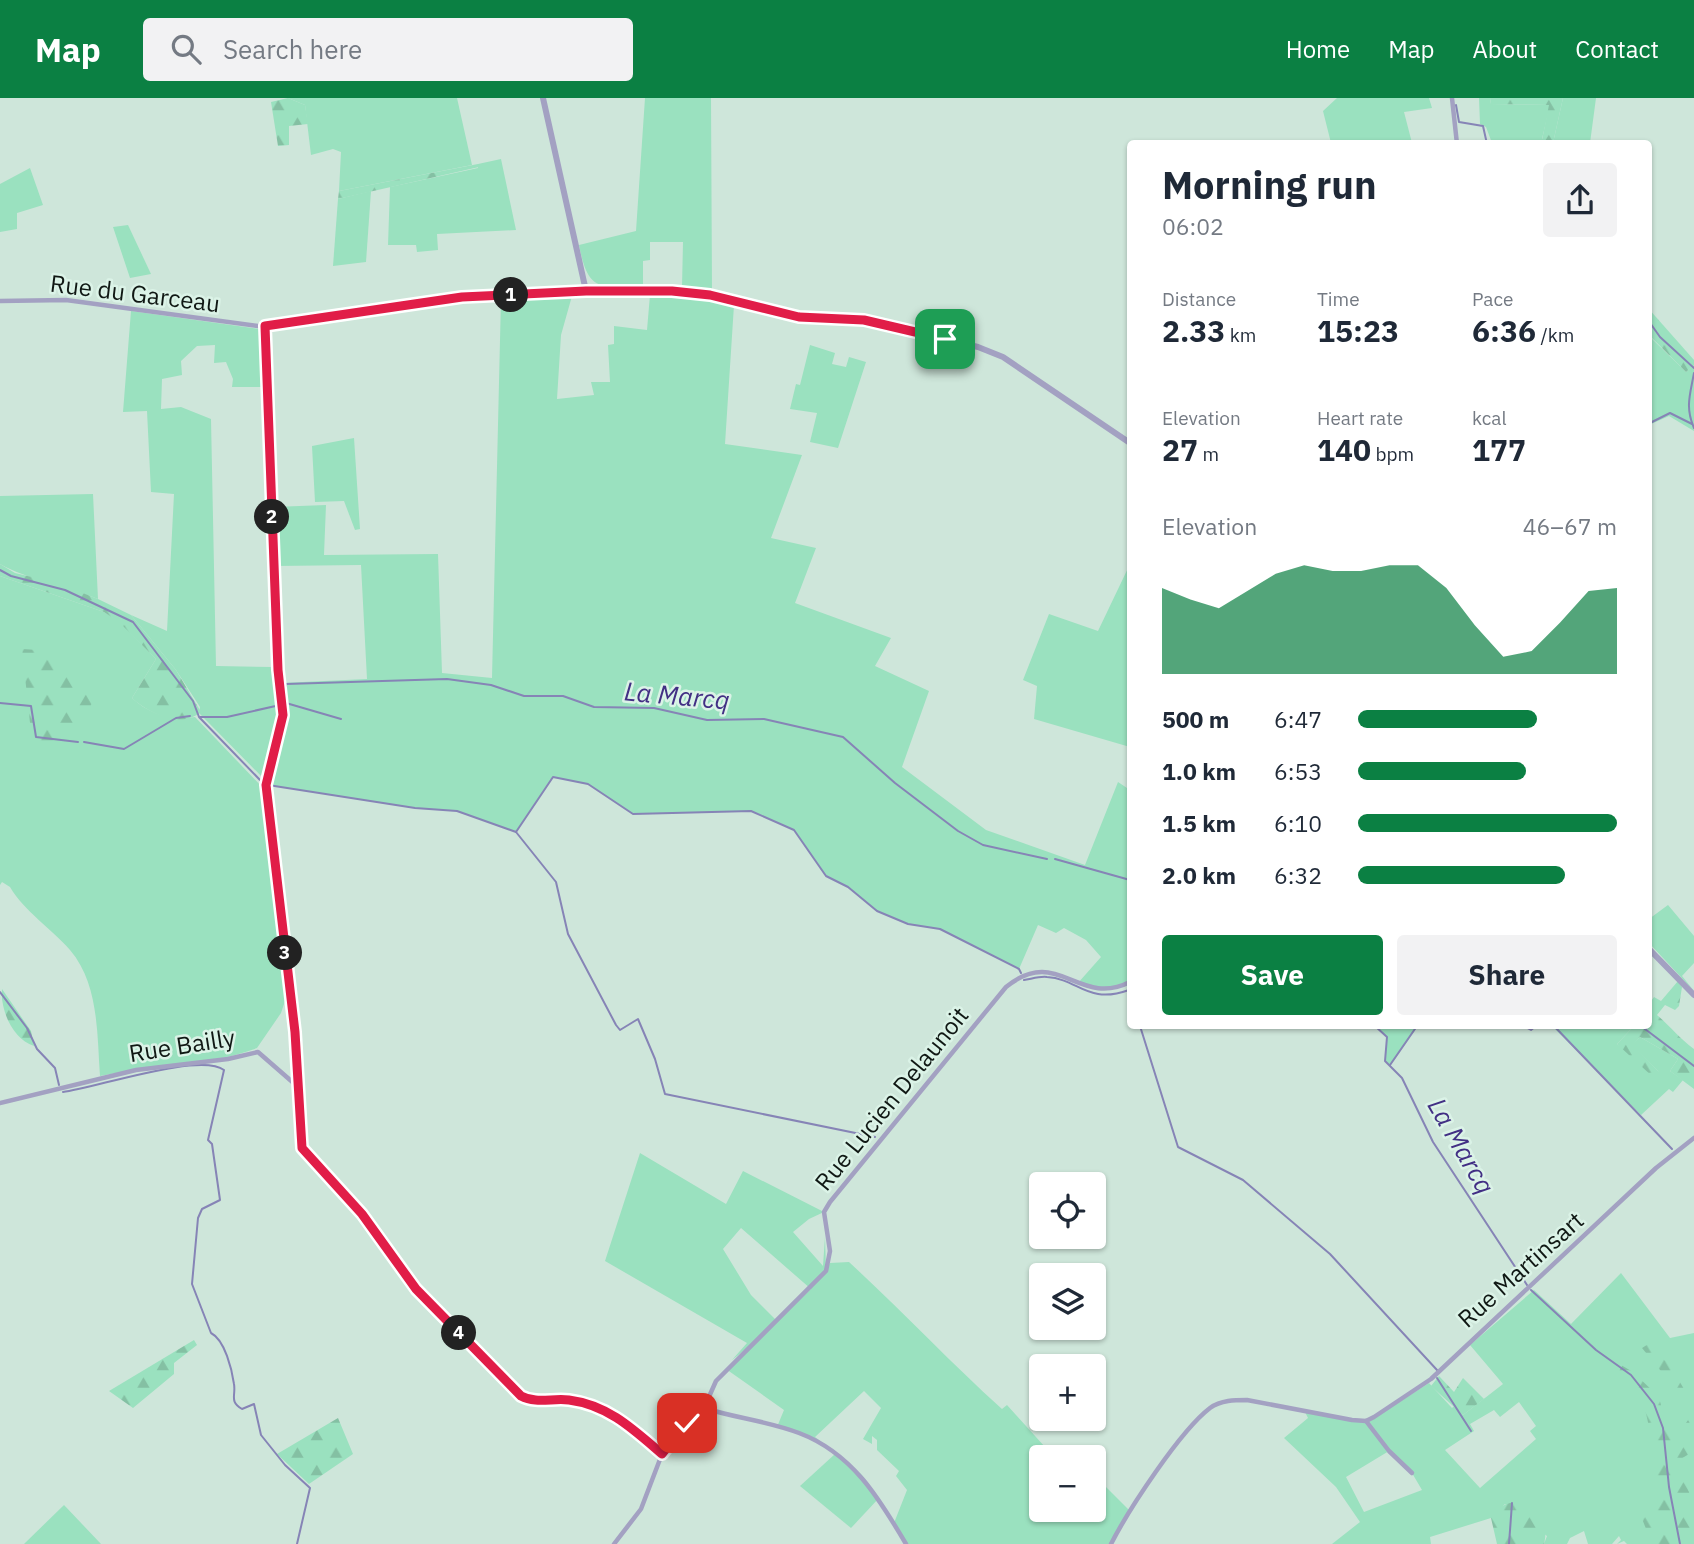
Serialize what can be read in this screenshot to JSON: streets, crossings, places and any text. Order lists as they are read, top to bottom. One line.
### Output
{"streets":{"street":["Rue du Garceau","Rue Bailly","Rue Lucien Delaunoit","Rue Martinsart"]},"water":["La Marcq"],"page":{"header":"Map","search":"Search here","nav":["Home","Map","About","Contact"],"heading":["Morning run","06:02"],"stats":[["Distance","2.33 km"],["Time","15:23"],["Pace","6:36 /km"],["Elevation","27 m"],["Heart rate","140 bpm"],["kcal","177"]],"pins":["1","2","3","4"],"chart":["Elevation","46–67 m"],"list":[{"name":"500 m","note":"6:47"},{"name":"1.0 km","note":"6:53"},{"name":"1.5 km","note":"6:10"},{"name":"2.0 km","note":"6:32"}],"buttons":["Save","Share"],"map_buttons":["+","−"]}}
